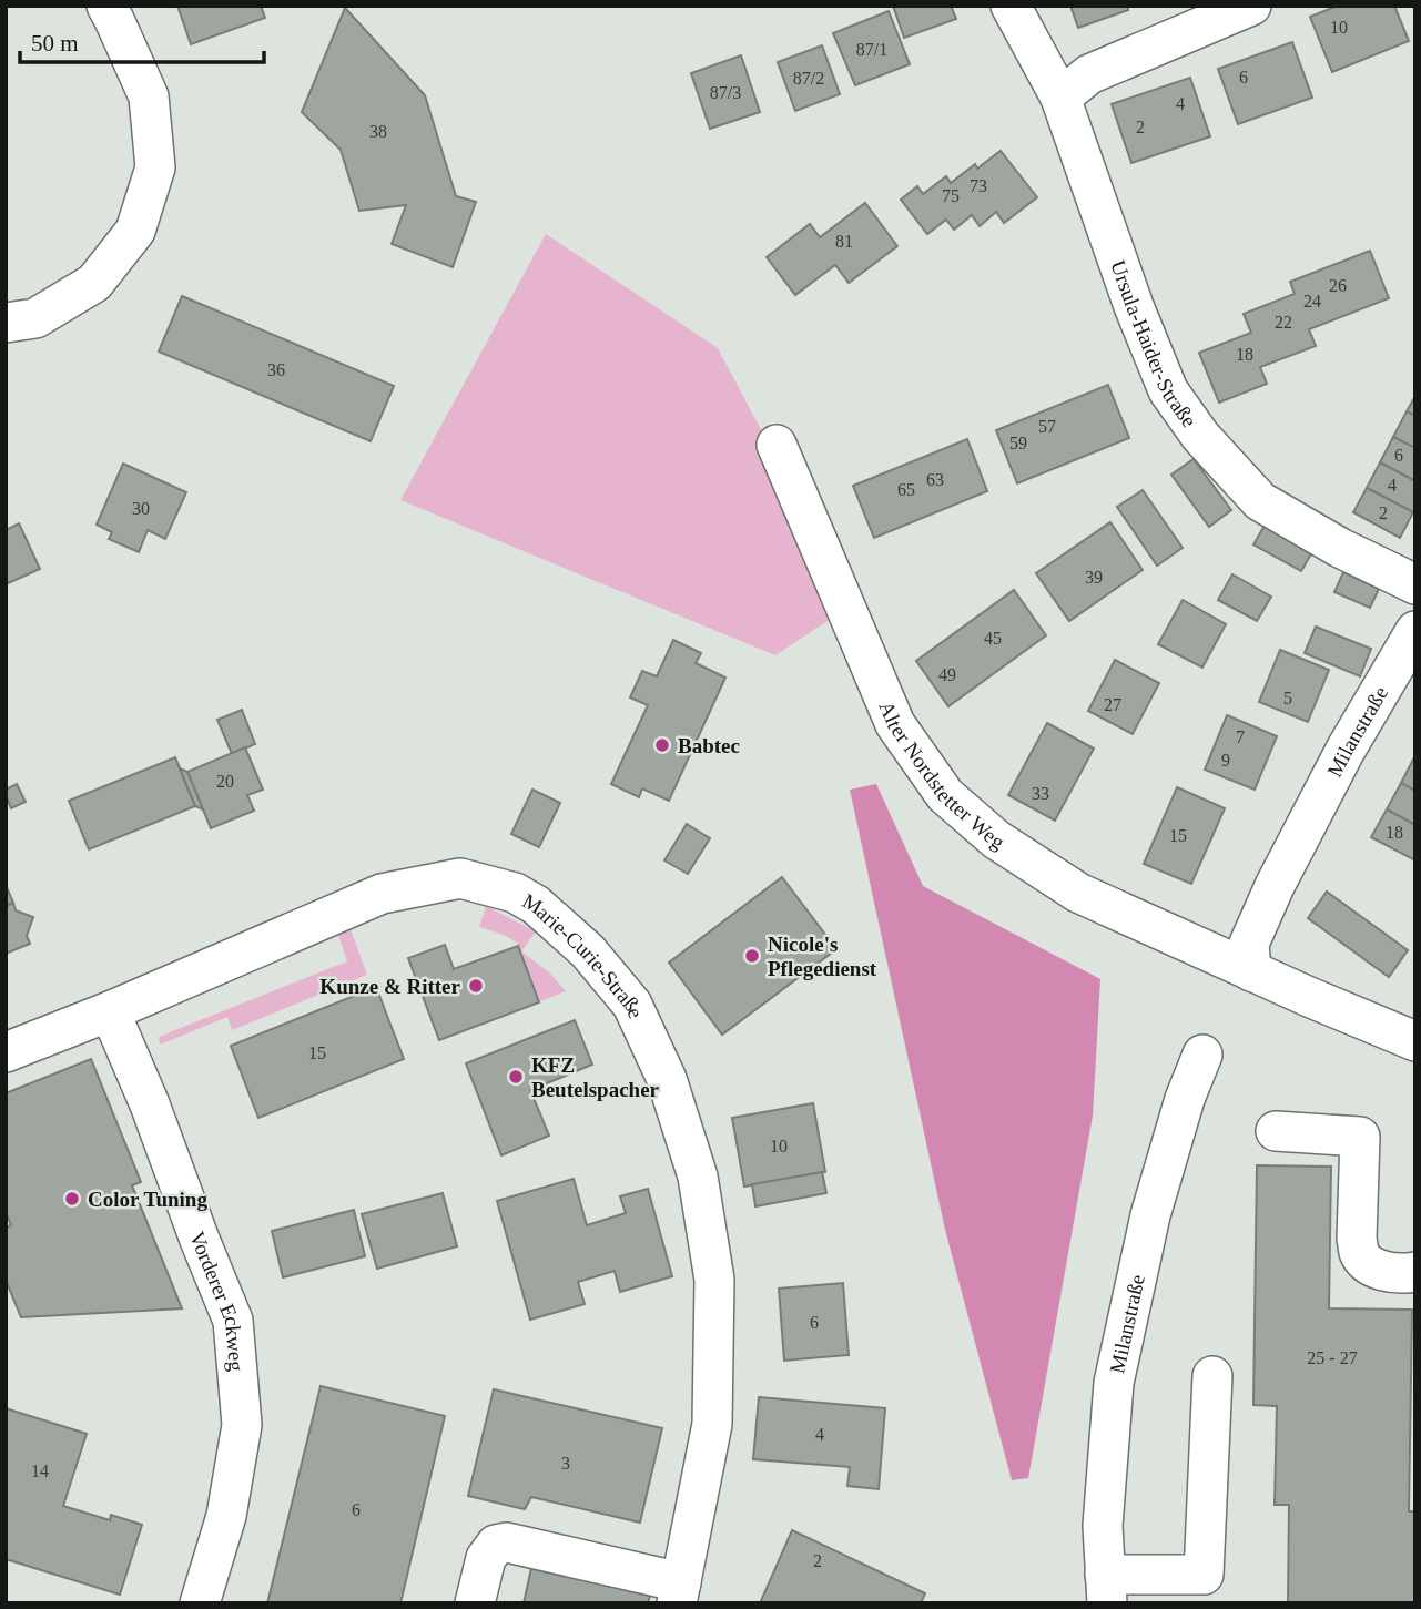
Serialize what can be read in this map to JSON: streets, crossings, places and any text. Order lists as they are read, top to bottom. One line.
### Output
{"streets":{"street":["Ursula-Haider-Straße","Milanstraße","Alter Nordstetter Weg","Marie-Curie-Straße","Vorderer Eckweg"]},"crossings":[["Milanstraße","Alter Nordstetter Weg"],["Marie-Curie-Straße","Vorderer Eckweg"]],"places":["Babtec","Nicole's Pflegedienst","Kunze & Ritter","KFZ Beutelspacher","Color Tuning"],"house_numbers":["10","87/1","6","87/2","87/3","4","2","38","73","75","81","26","24","22","18","36","57","59","6","63","4","65","30","2","39","45","49","5","27","7","9","20","33","18","15","15","10","6","25 - 27","4","3","14","6","2"],"scale_bar":"50 m"}
